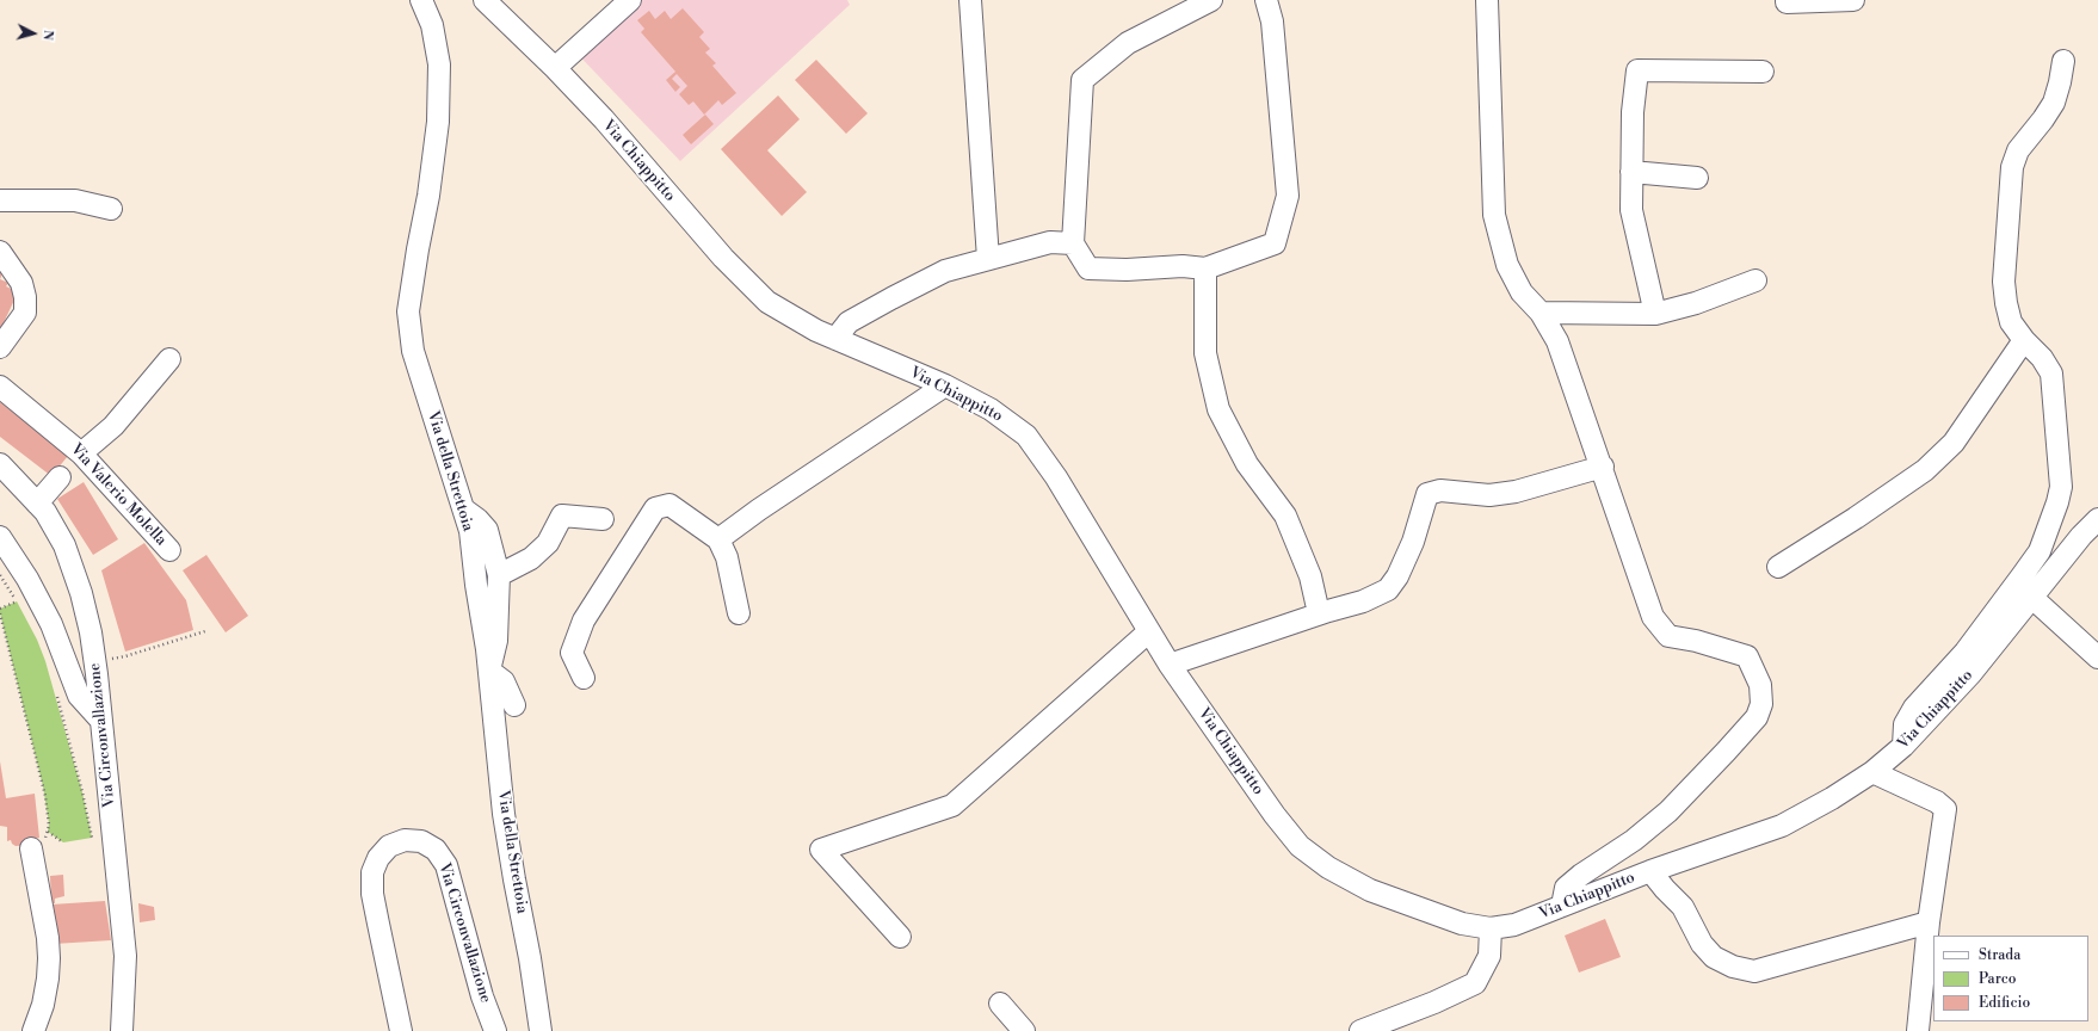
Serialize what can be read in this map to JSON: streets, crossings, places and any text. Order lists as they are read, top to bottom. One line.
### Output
{"streets":{"street":["Via Chiappitto","Via della Strettoia","Via Valerio Molella","Via Circonvallazione"]},"legend":["Strada","Parco","Edificio"],"north":"right"}
